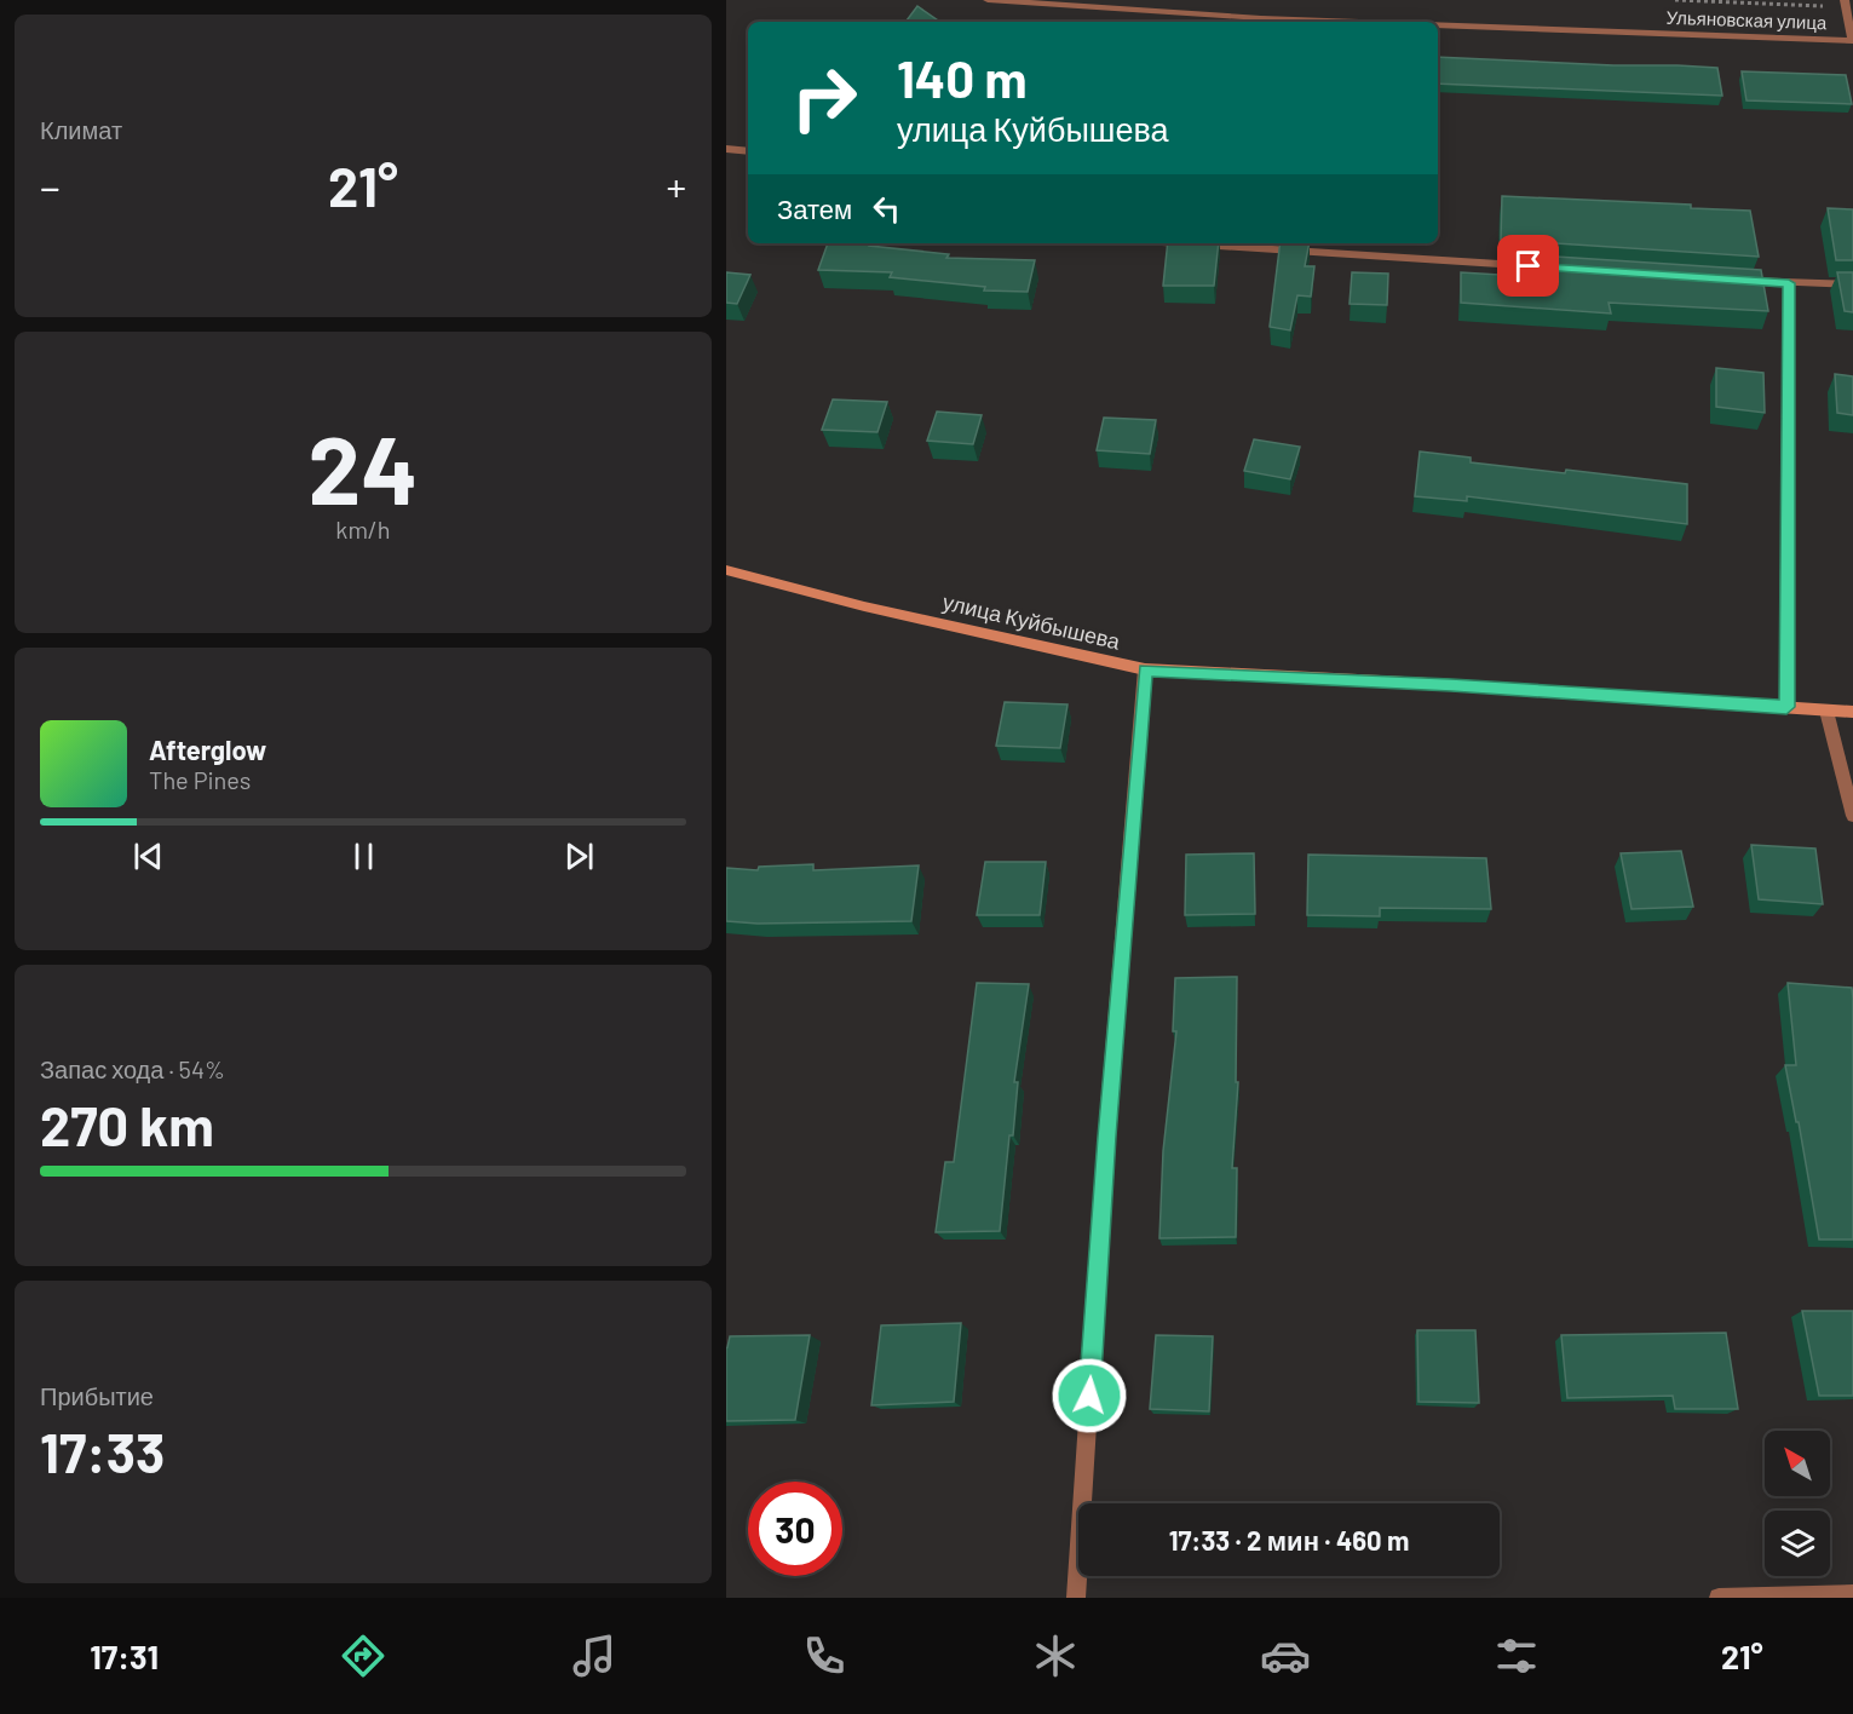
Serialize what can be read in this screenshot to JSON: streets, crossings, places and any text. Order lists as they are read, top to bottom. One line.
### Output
{"streets":{"main road":["улица Куйбышева"],"street":["Ульяновская улица"]},"north":"top left","page":{"tile":["Климат",["24","km/h"],["Запас хода · 54%","270 km"],["Прибытие","17:33"]],"turn":["140 m","улица Куйбышева"],"heat":["−","21°","+"],"then":"Затем","song":["Afterglow","The Pines"],"limit":"30","trip":"17:33 · 2 мин · 460 m","tabs":["17:31","21°"]}}
